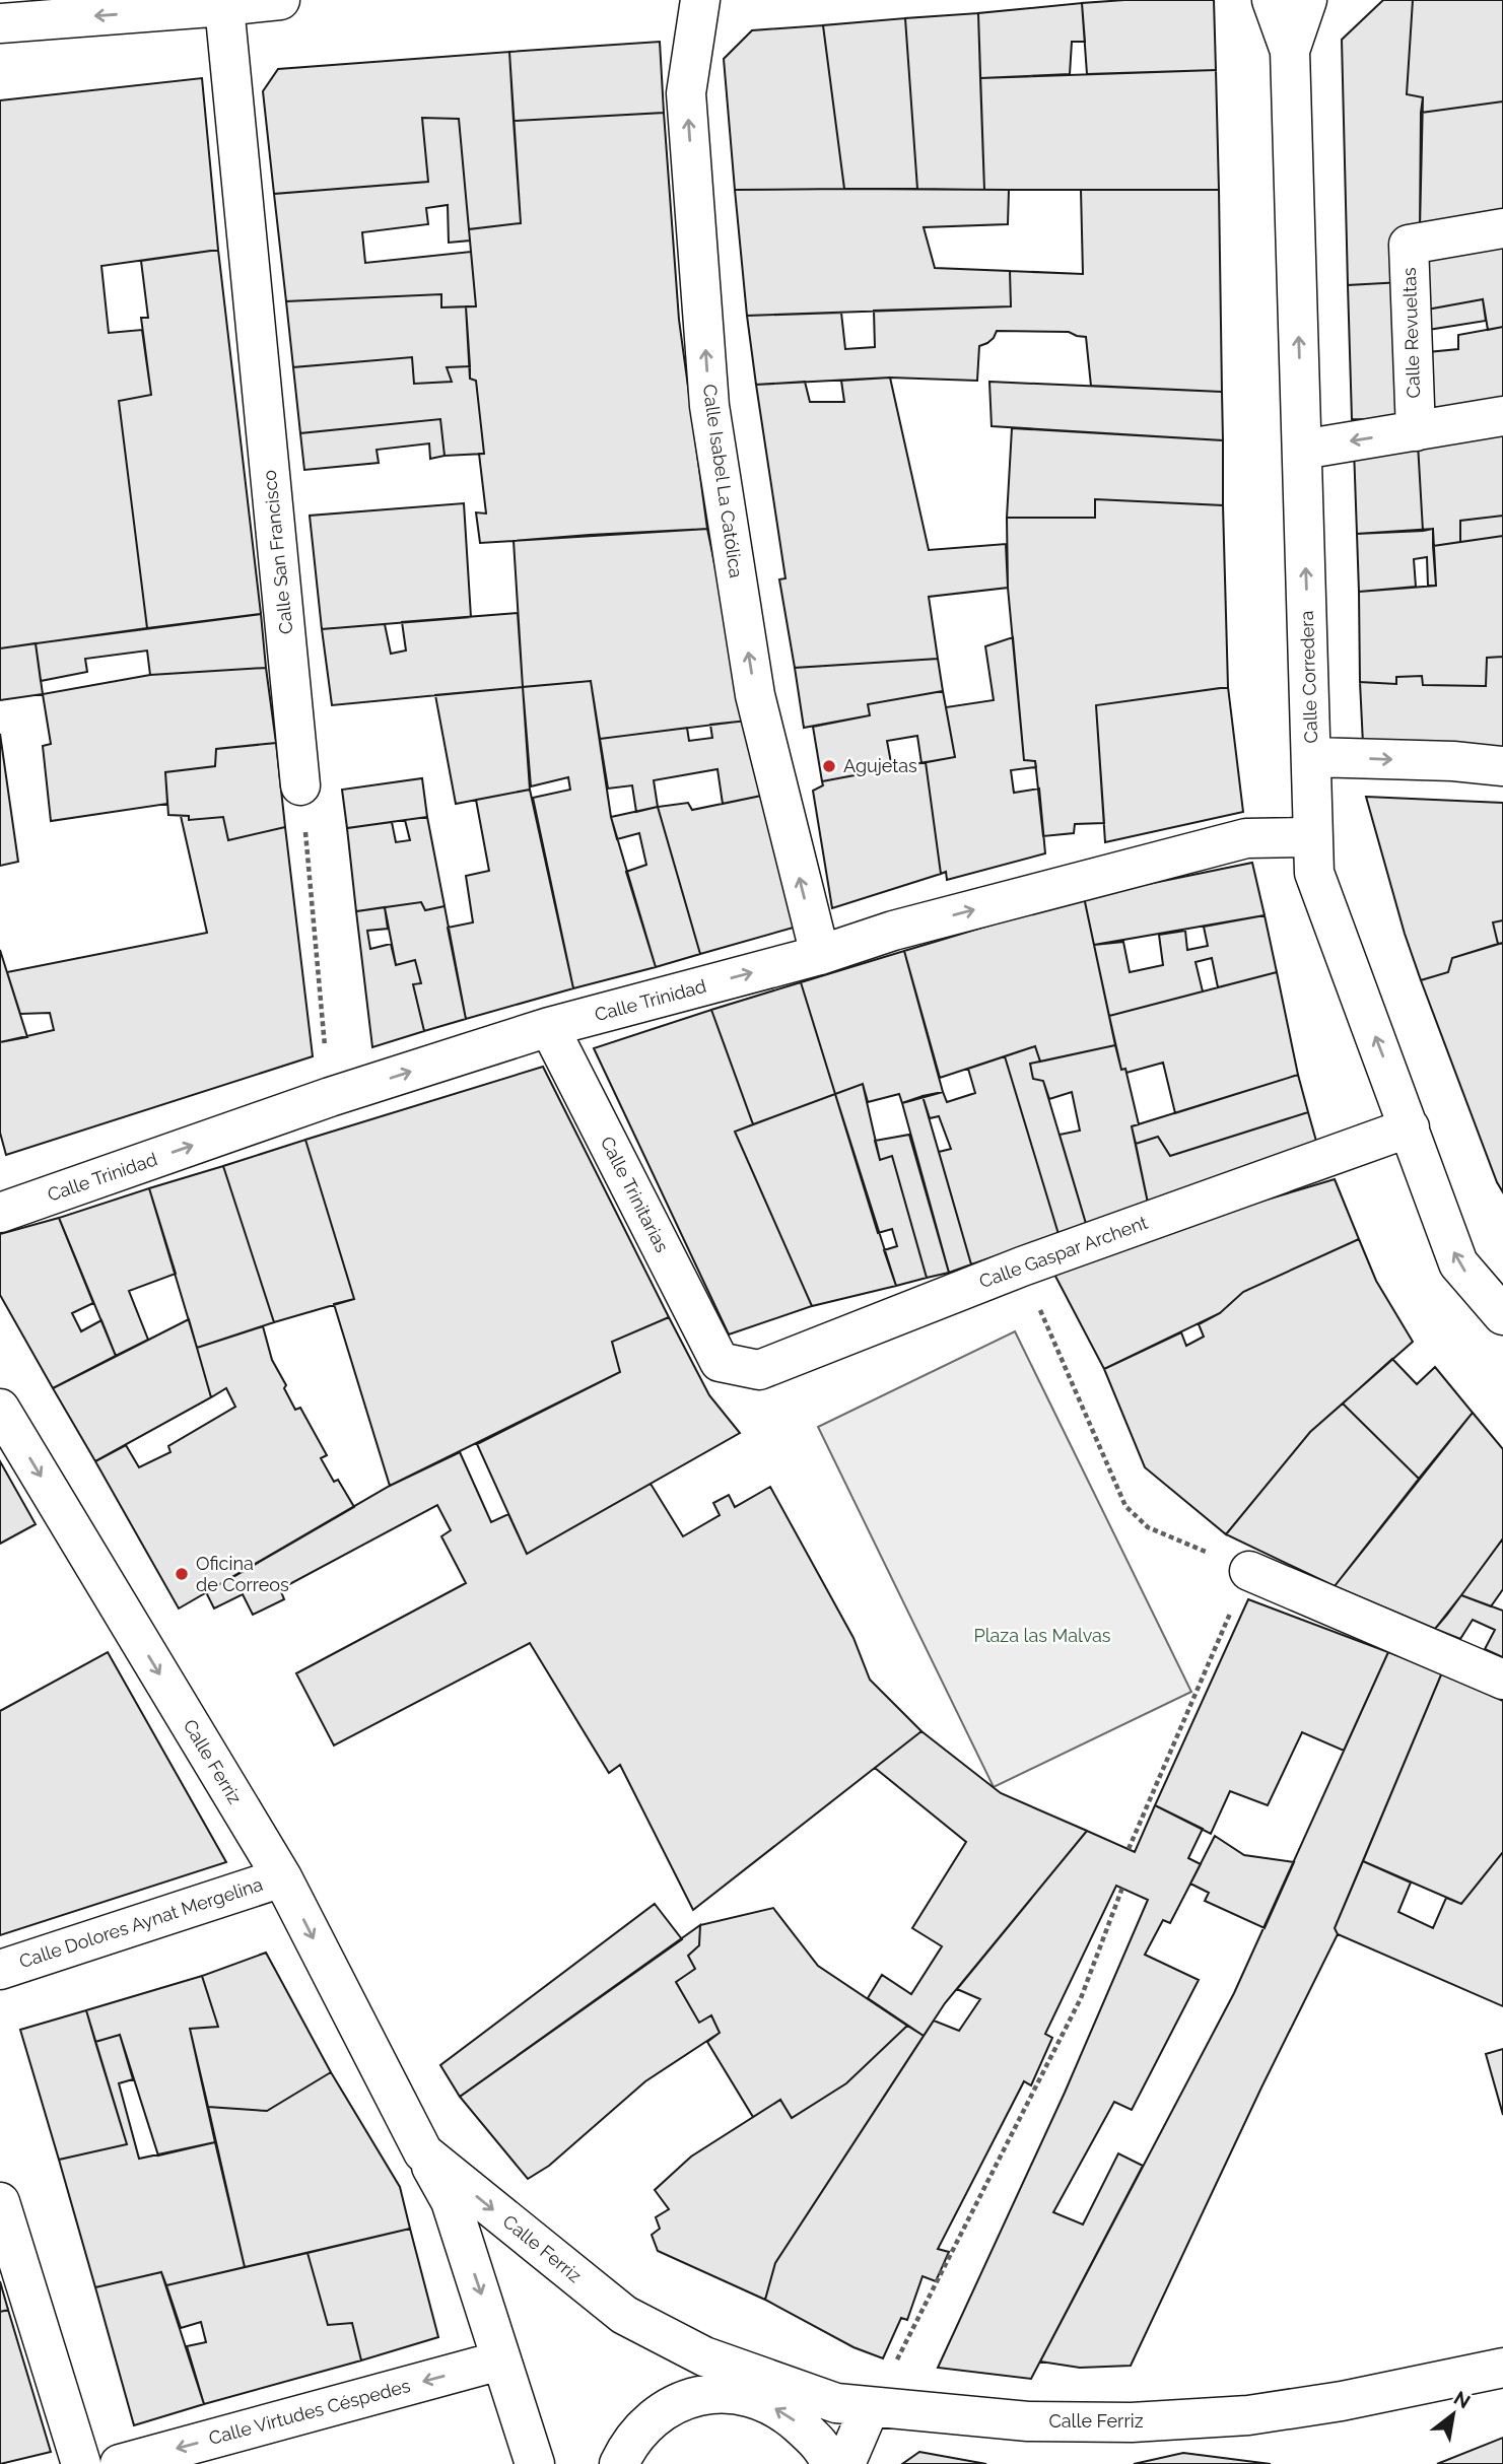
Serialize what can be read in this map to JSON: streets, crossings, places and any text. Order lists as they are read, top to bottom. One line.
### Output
{"streets":{"street":["Calle Revueltas","Calle Isabel La Católica","Calle San Francisco","Calle Corredera","Calle Trinidad","Calle Trinitarias","Calle Gaspar Archent","Calle Ferriz","Calle Dolores Aynat Mergelina","Calle Virtudes Céspedes"]},"crossings":[["Calle Isabel La Católica","Calle Trinidad"],["Calle Corredera","Calle Trinidad"],["Calle Corredera","Calle Gaspar Archent"],["Calle Trinidad","Calle Trinitarias"],["Calle Trinitarias","Calle Gaspar Archent"],["Calle Ferriz","Calle Dolores Aynat Mergelina"]],"one_way":["Calle Isabel La Católica","Calle Corredera","Calle Trinidad","Calle Ferriz","Calle Virtudes Céspedes"],"parks":["Plaza las Malvas"],"places":["Agujetas","Oficina de Correos"],"north":"top right"}
